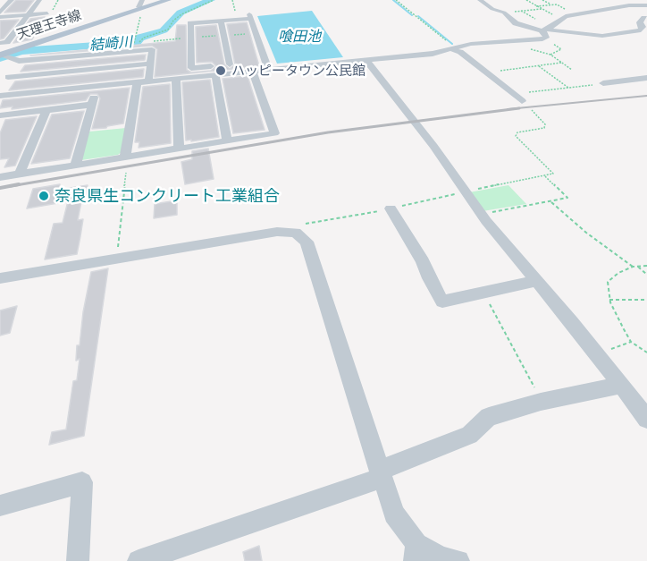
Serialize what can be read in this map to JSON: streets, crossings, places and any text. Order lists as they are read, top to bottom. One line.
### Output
{"streets":{"main road":["天理王寺線"]},"water":["喰田池","結崎川"],"places":["ハッピータウン公民館","奈良県生コンクリート工業組合"]}
